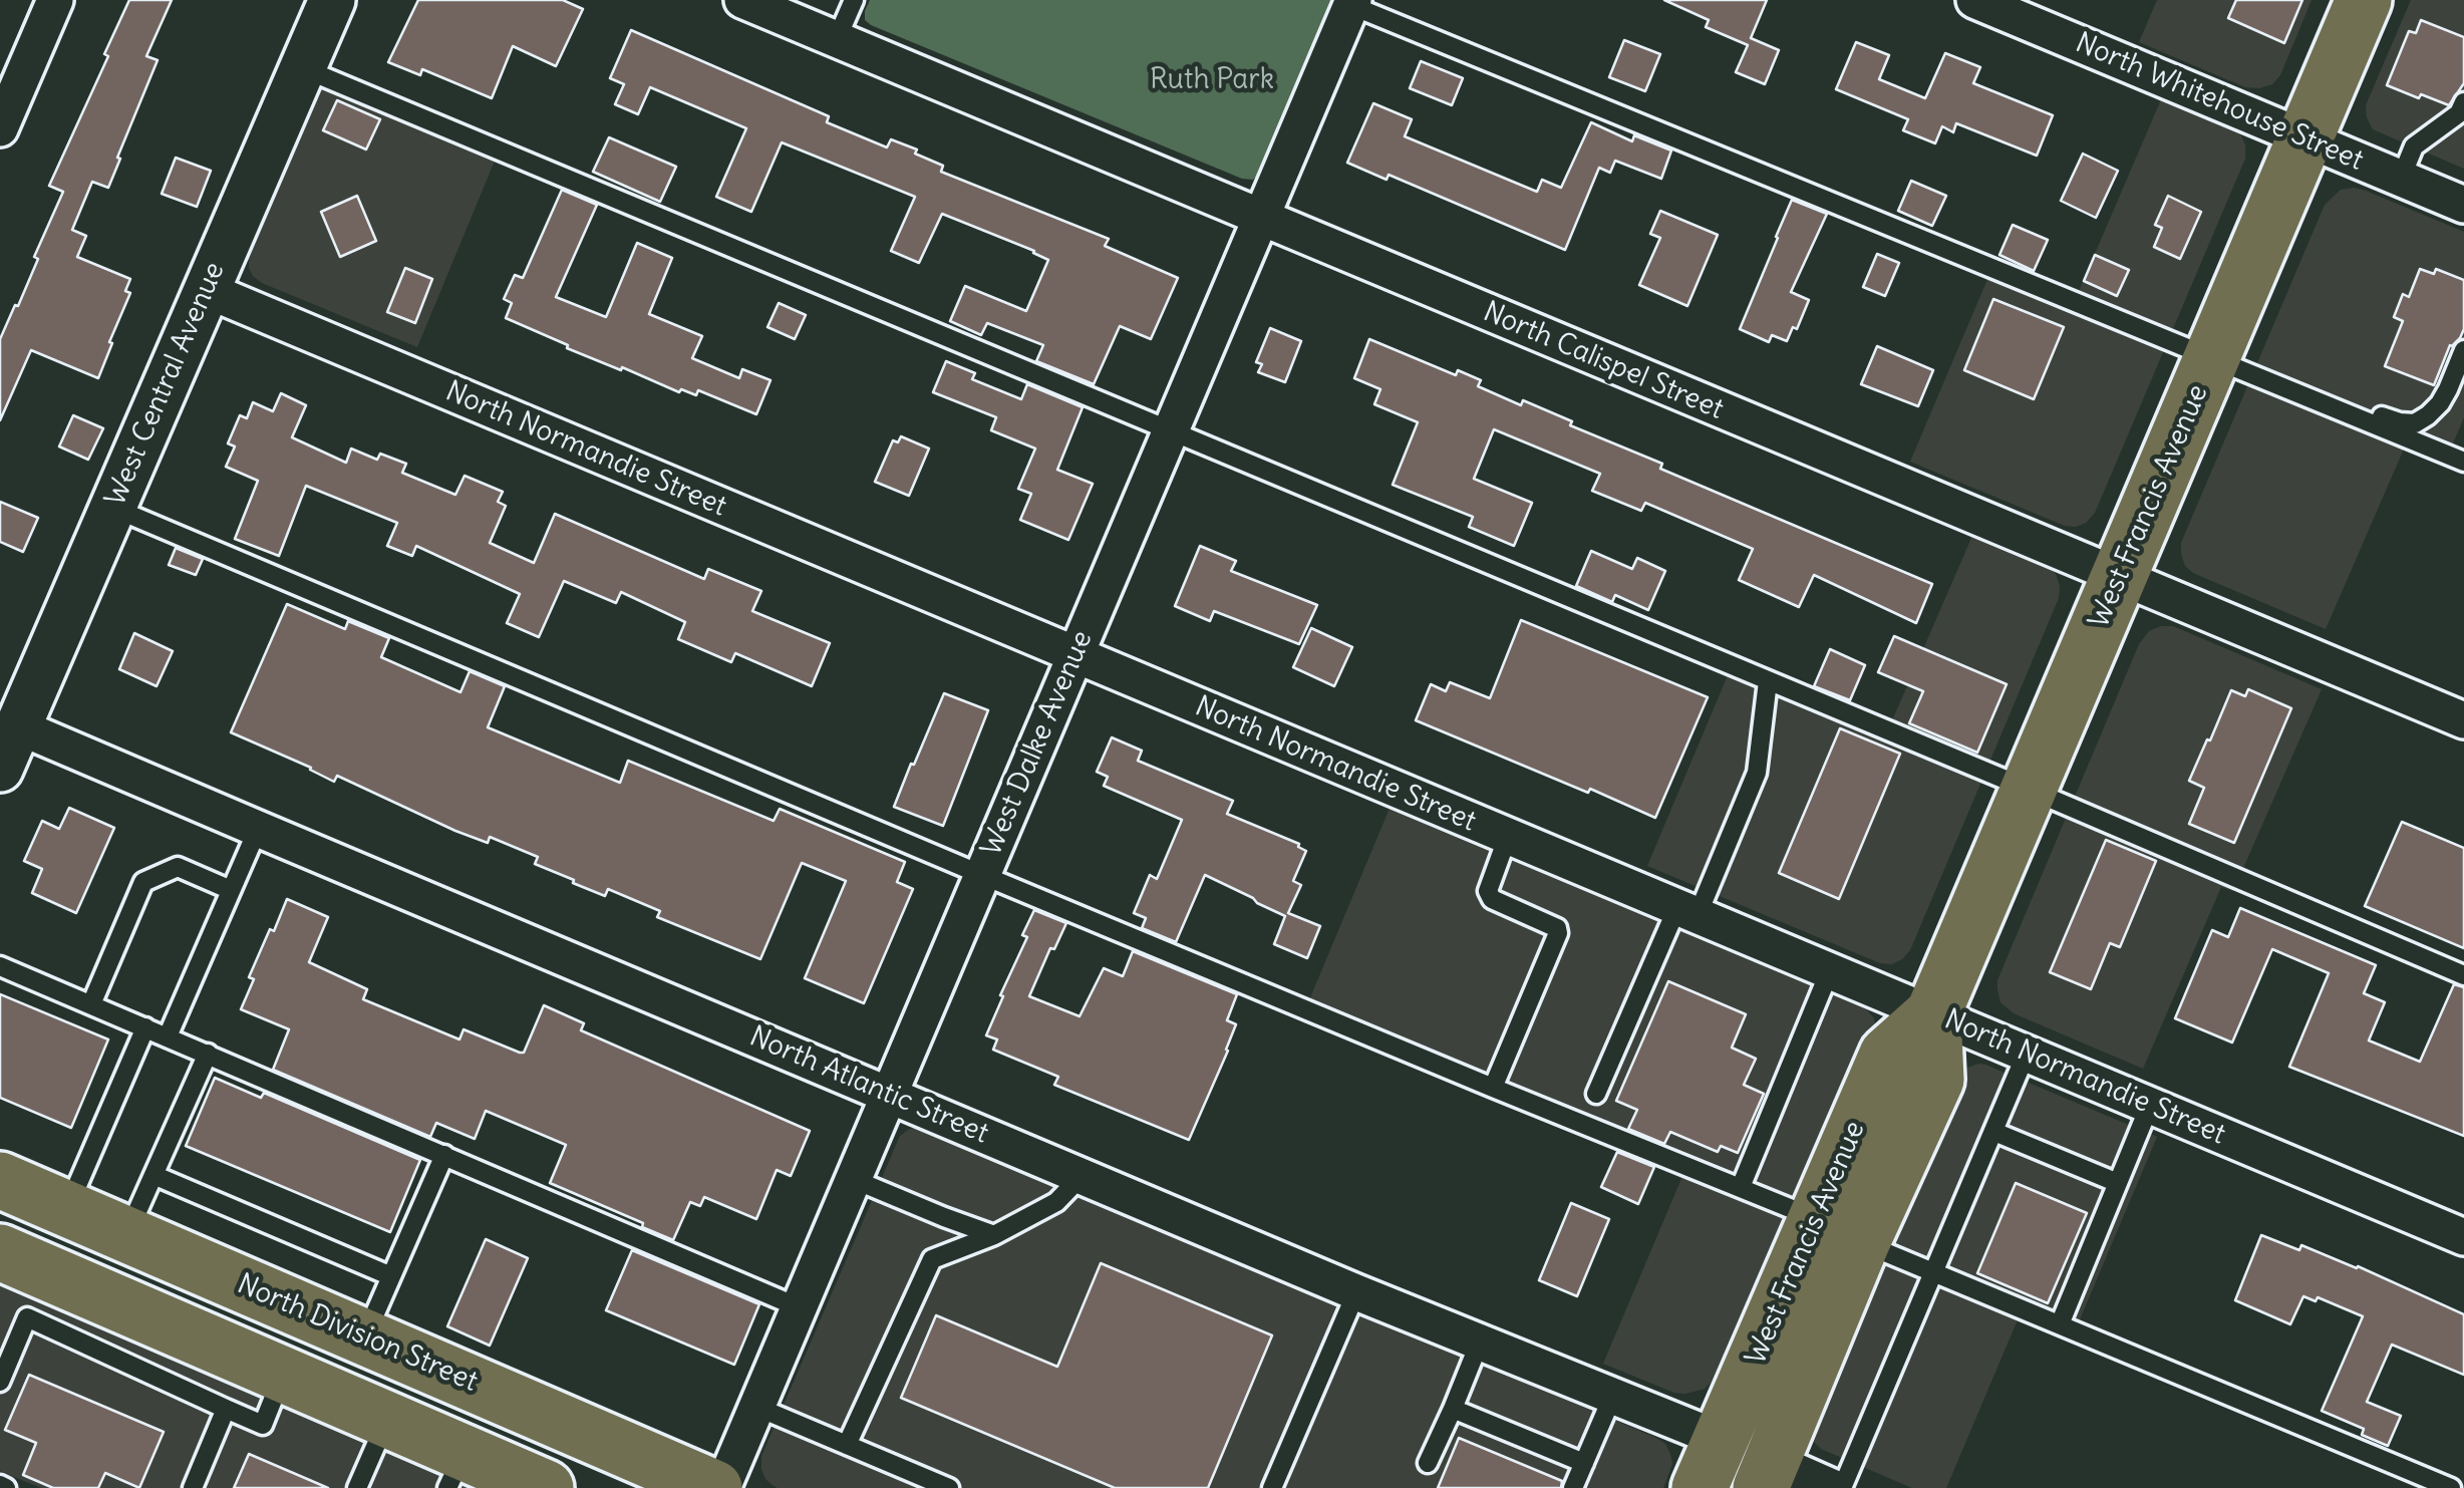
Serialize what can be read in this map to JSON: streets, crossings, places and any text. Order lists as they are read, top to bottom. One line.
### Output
{"streets":{"main road":["West Francis Avenue","North Division Street"],"street":["North Whitehouse Street","North Calispel Street","West Central Avenue","North Normandie Street","West Dalke Avenue","North Atlantic Street"]},"crossings":[["North Whitehouse Street","West Francis Avenue"],["North Calispel Street","West Francis Avenue"],["North Calispel Street","West Dalke Avenue"],["West Central Avenue","North Normandie Street"],["West Central Avenue","North Atlantic Street"],["North Normandie Street","West Francis Avenue"],["North Normandie Street","West Dalke Avenue"],["West Francis Avenue","North Atlantic Street"],["West Dalke Avenue","North Atlantic Street"],["West Dalke Avenue","North Division Street"]],"parks":["Ruth Park"]}
